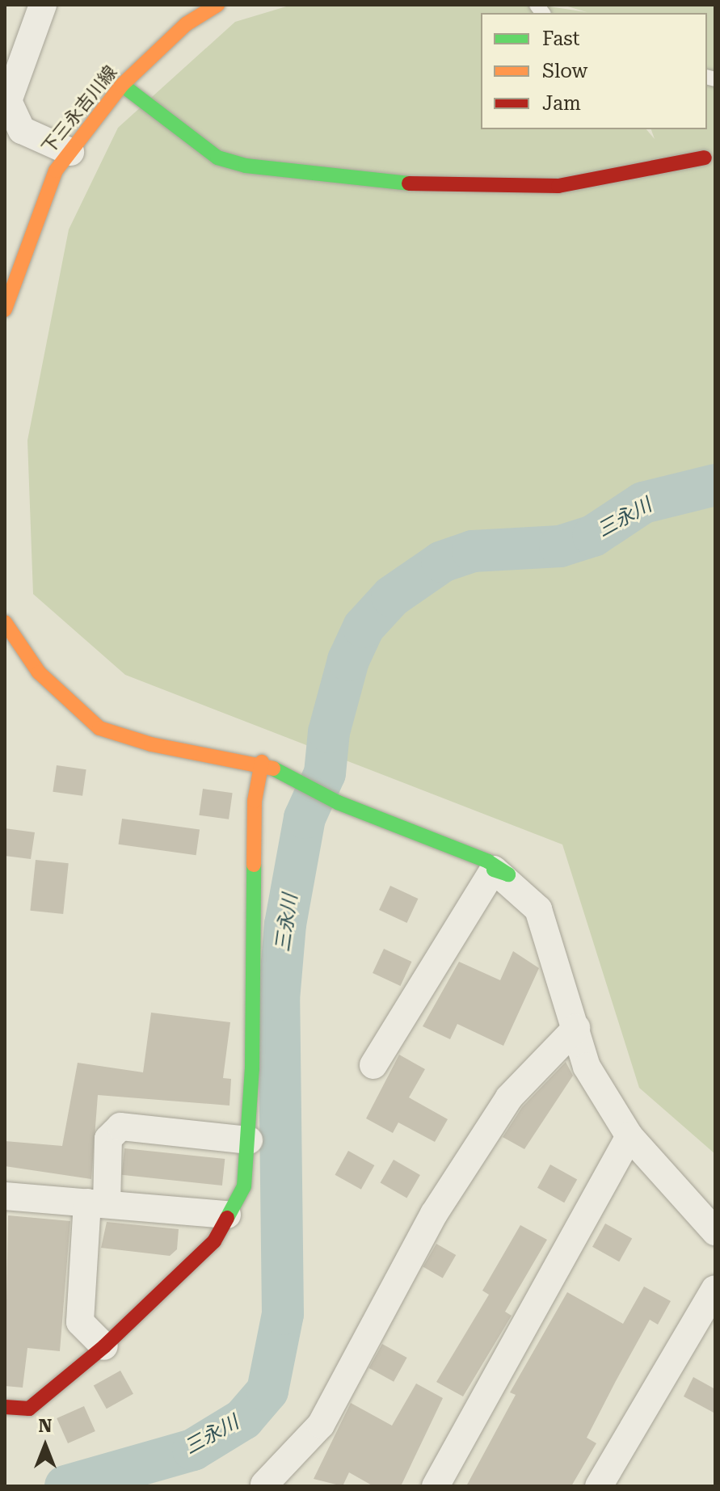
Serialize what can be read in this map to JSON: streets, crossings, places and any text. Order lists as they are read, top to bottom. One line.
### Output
{"streets":{"street":["下三永吉川線"]},"water":["三永川"],"legend":["Fast","Slow","Jam"],"north":"top"}
